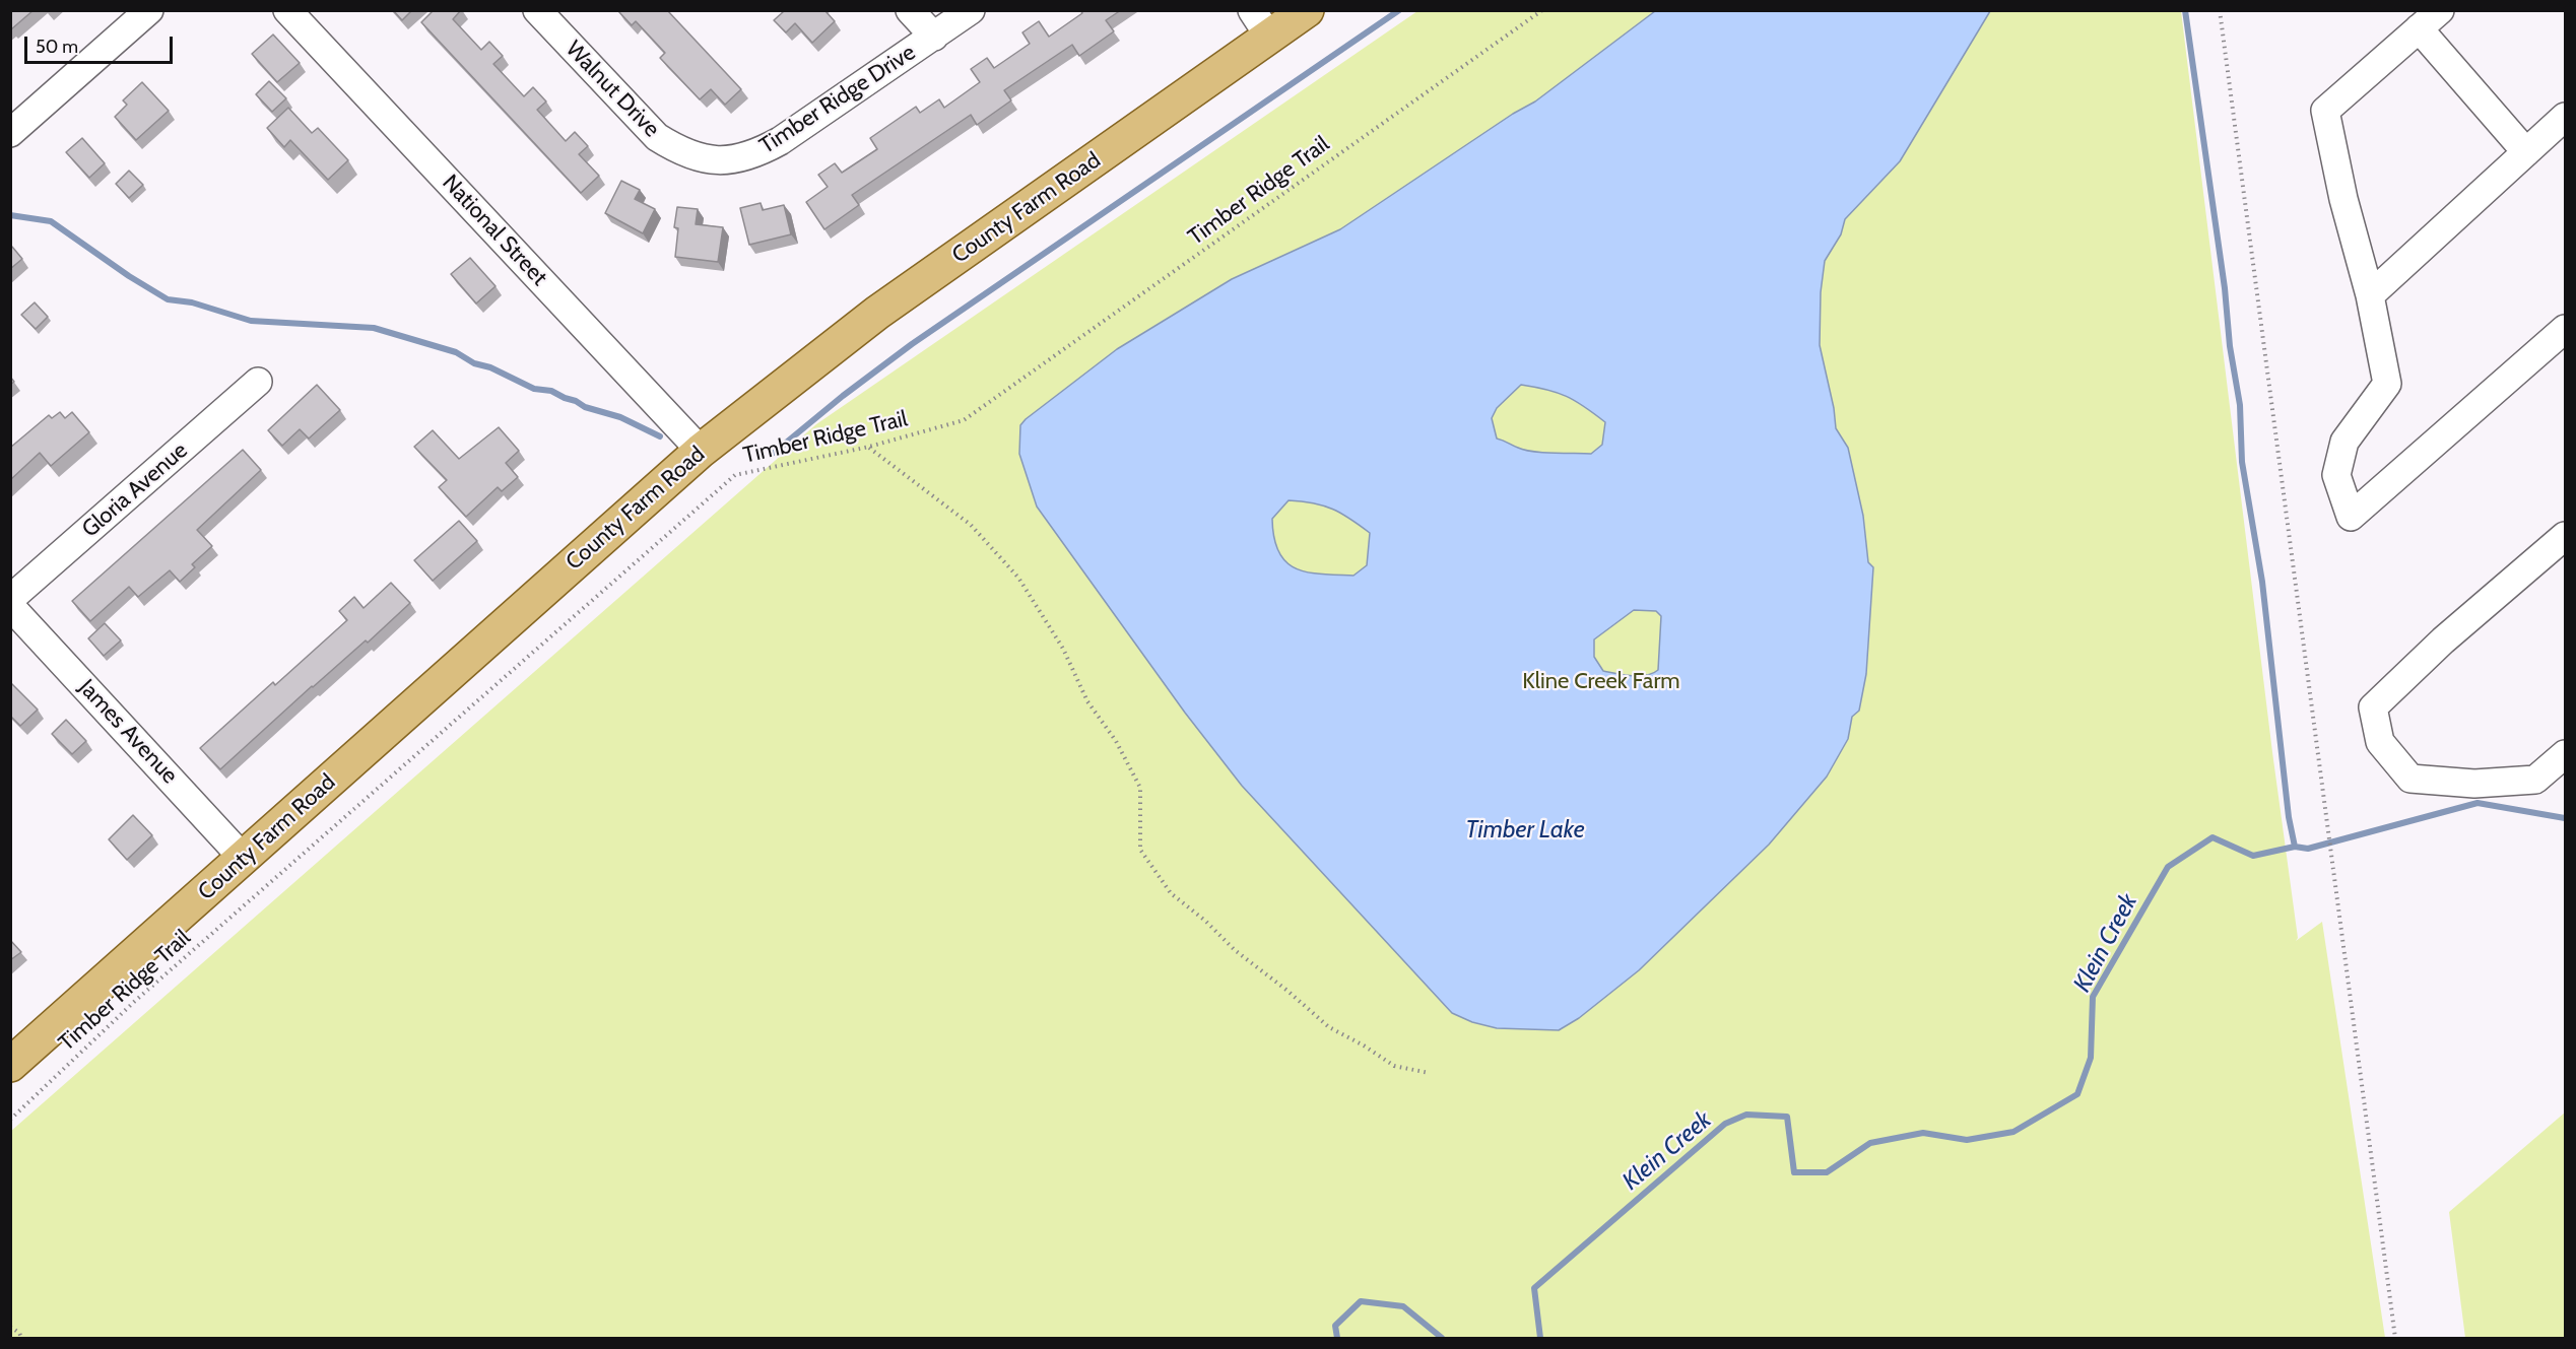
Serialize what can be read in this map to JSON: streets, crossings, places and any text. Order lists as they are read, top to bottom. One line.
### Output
{"streets":{"main road":["County Farm Road"],"street":["Walnut Drive","Timber Ridge Drive","National Street","Gloria Avenue","James Avenue"],"path":["Timber Ridge Trail"]},"crossings":[["Walnut Drive","Timber Ridge Drive"],["County Farm Road","National Street"],["County Farm Road","James Avenue"]],"water":["Timber Lake","Klein Creek"],"parks":["Kline Creek Farm"],"scale_bar":"50 m"}
